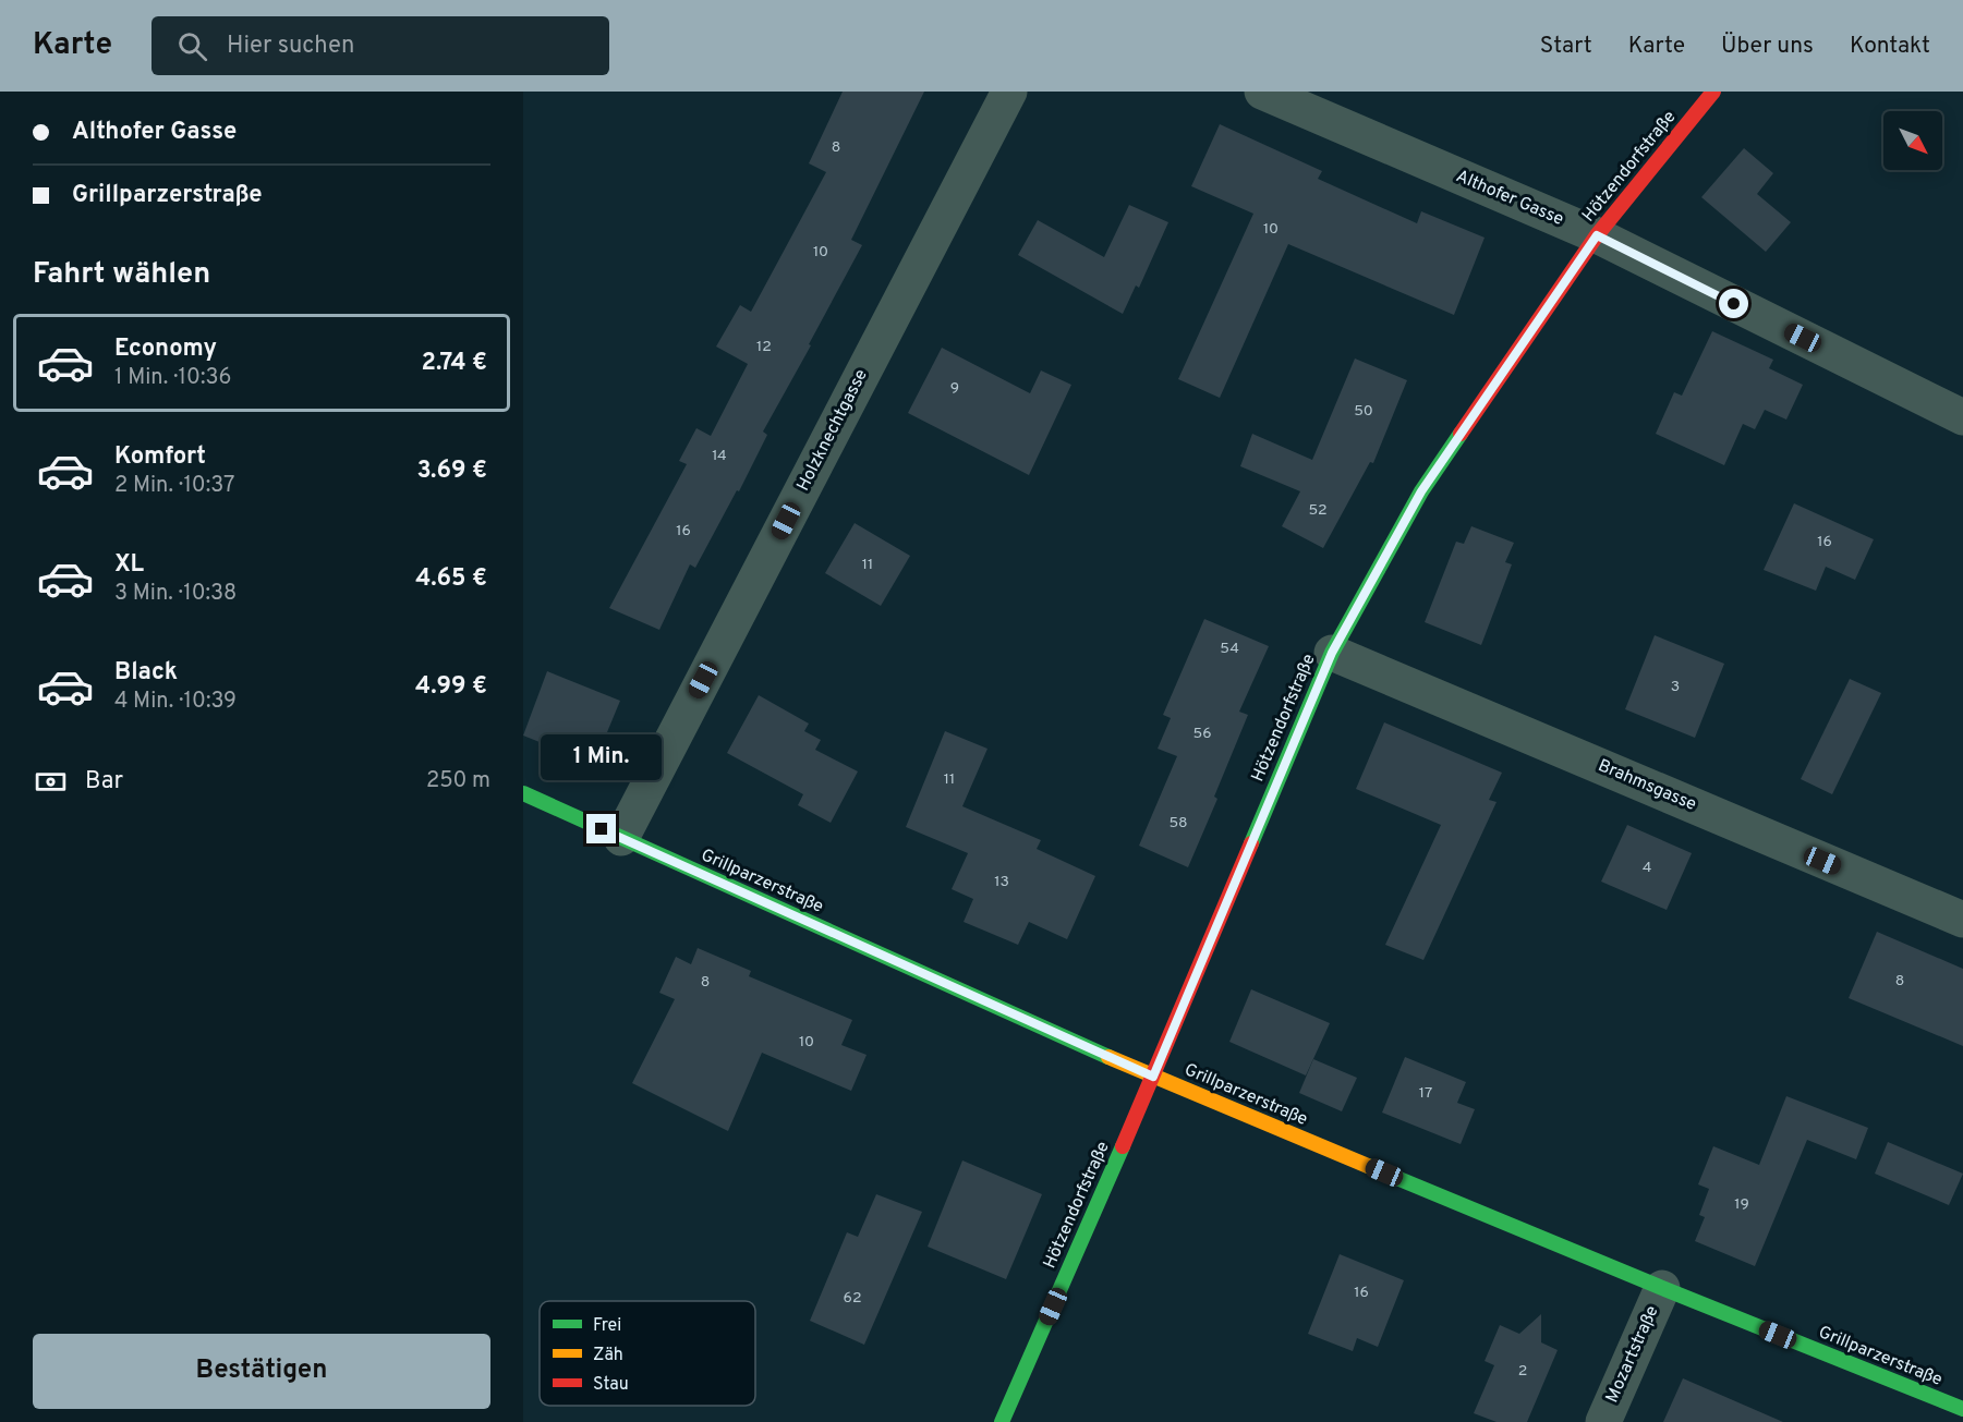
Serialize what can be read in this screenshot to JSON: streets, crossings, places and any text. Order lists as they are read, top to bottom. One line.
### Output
{"streets":{"street":["Hötzendorfstraße","Althofer Gasse","Holzknechtgasse","Brahmsgasse","Grillparzerstraße","Mozartstraße"]},"crossings":[["Hötzendorfstraße","Althofer Gasse"],["Hötzendorfstraße","Brahmsgasse"],["Hötzendorfstraße","Grillparzerstraße"],["Holzknechtgasse","Grillparzerstraße"],["Grillparzerstraße","Mozartstraße"]],"house_numbers":["8","10","10","12","9","50","14","52","16","16","11","54","3","56","11","58","4","13","8","8","10","17","19","16","62","2"],"legend":["Frei","Zäh","Stau"],"north":"bottom right","page":{"header":"Karte","search":"Hier suchen","nav":["Start","Karte","Über uns","Kontakt"],"banner":["Althofer Gasse","Grillparzerstraße"],"heading":"Fahrt wählen","list":[{"name":"Economy","note":"1 Min. · 10:36","value":"2.74 €"},{"name":"Komfort","note":"2 Min. · 10:37","value":"3.69 €"},{"name":"XL","note":"3 Min. · 10:38","value":"4.65 €"},{"name":"Black","note":"4 Min. · 10:39","value":"4.99 €"}],"bubble":"1 Min.","pay":["Bar","250 m"],"buttons":"Bestätigen"}}
